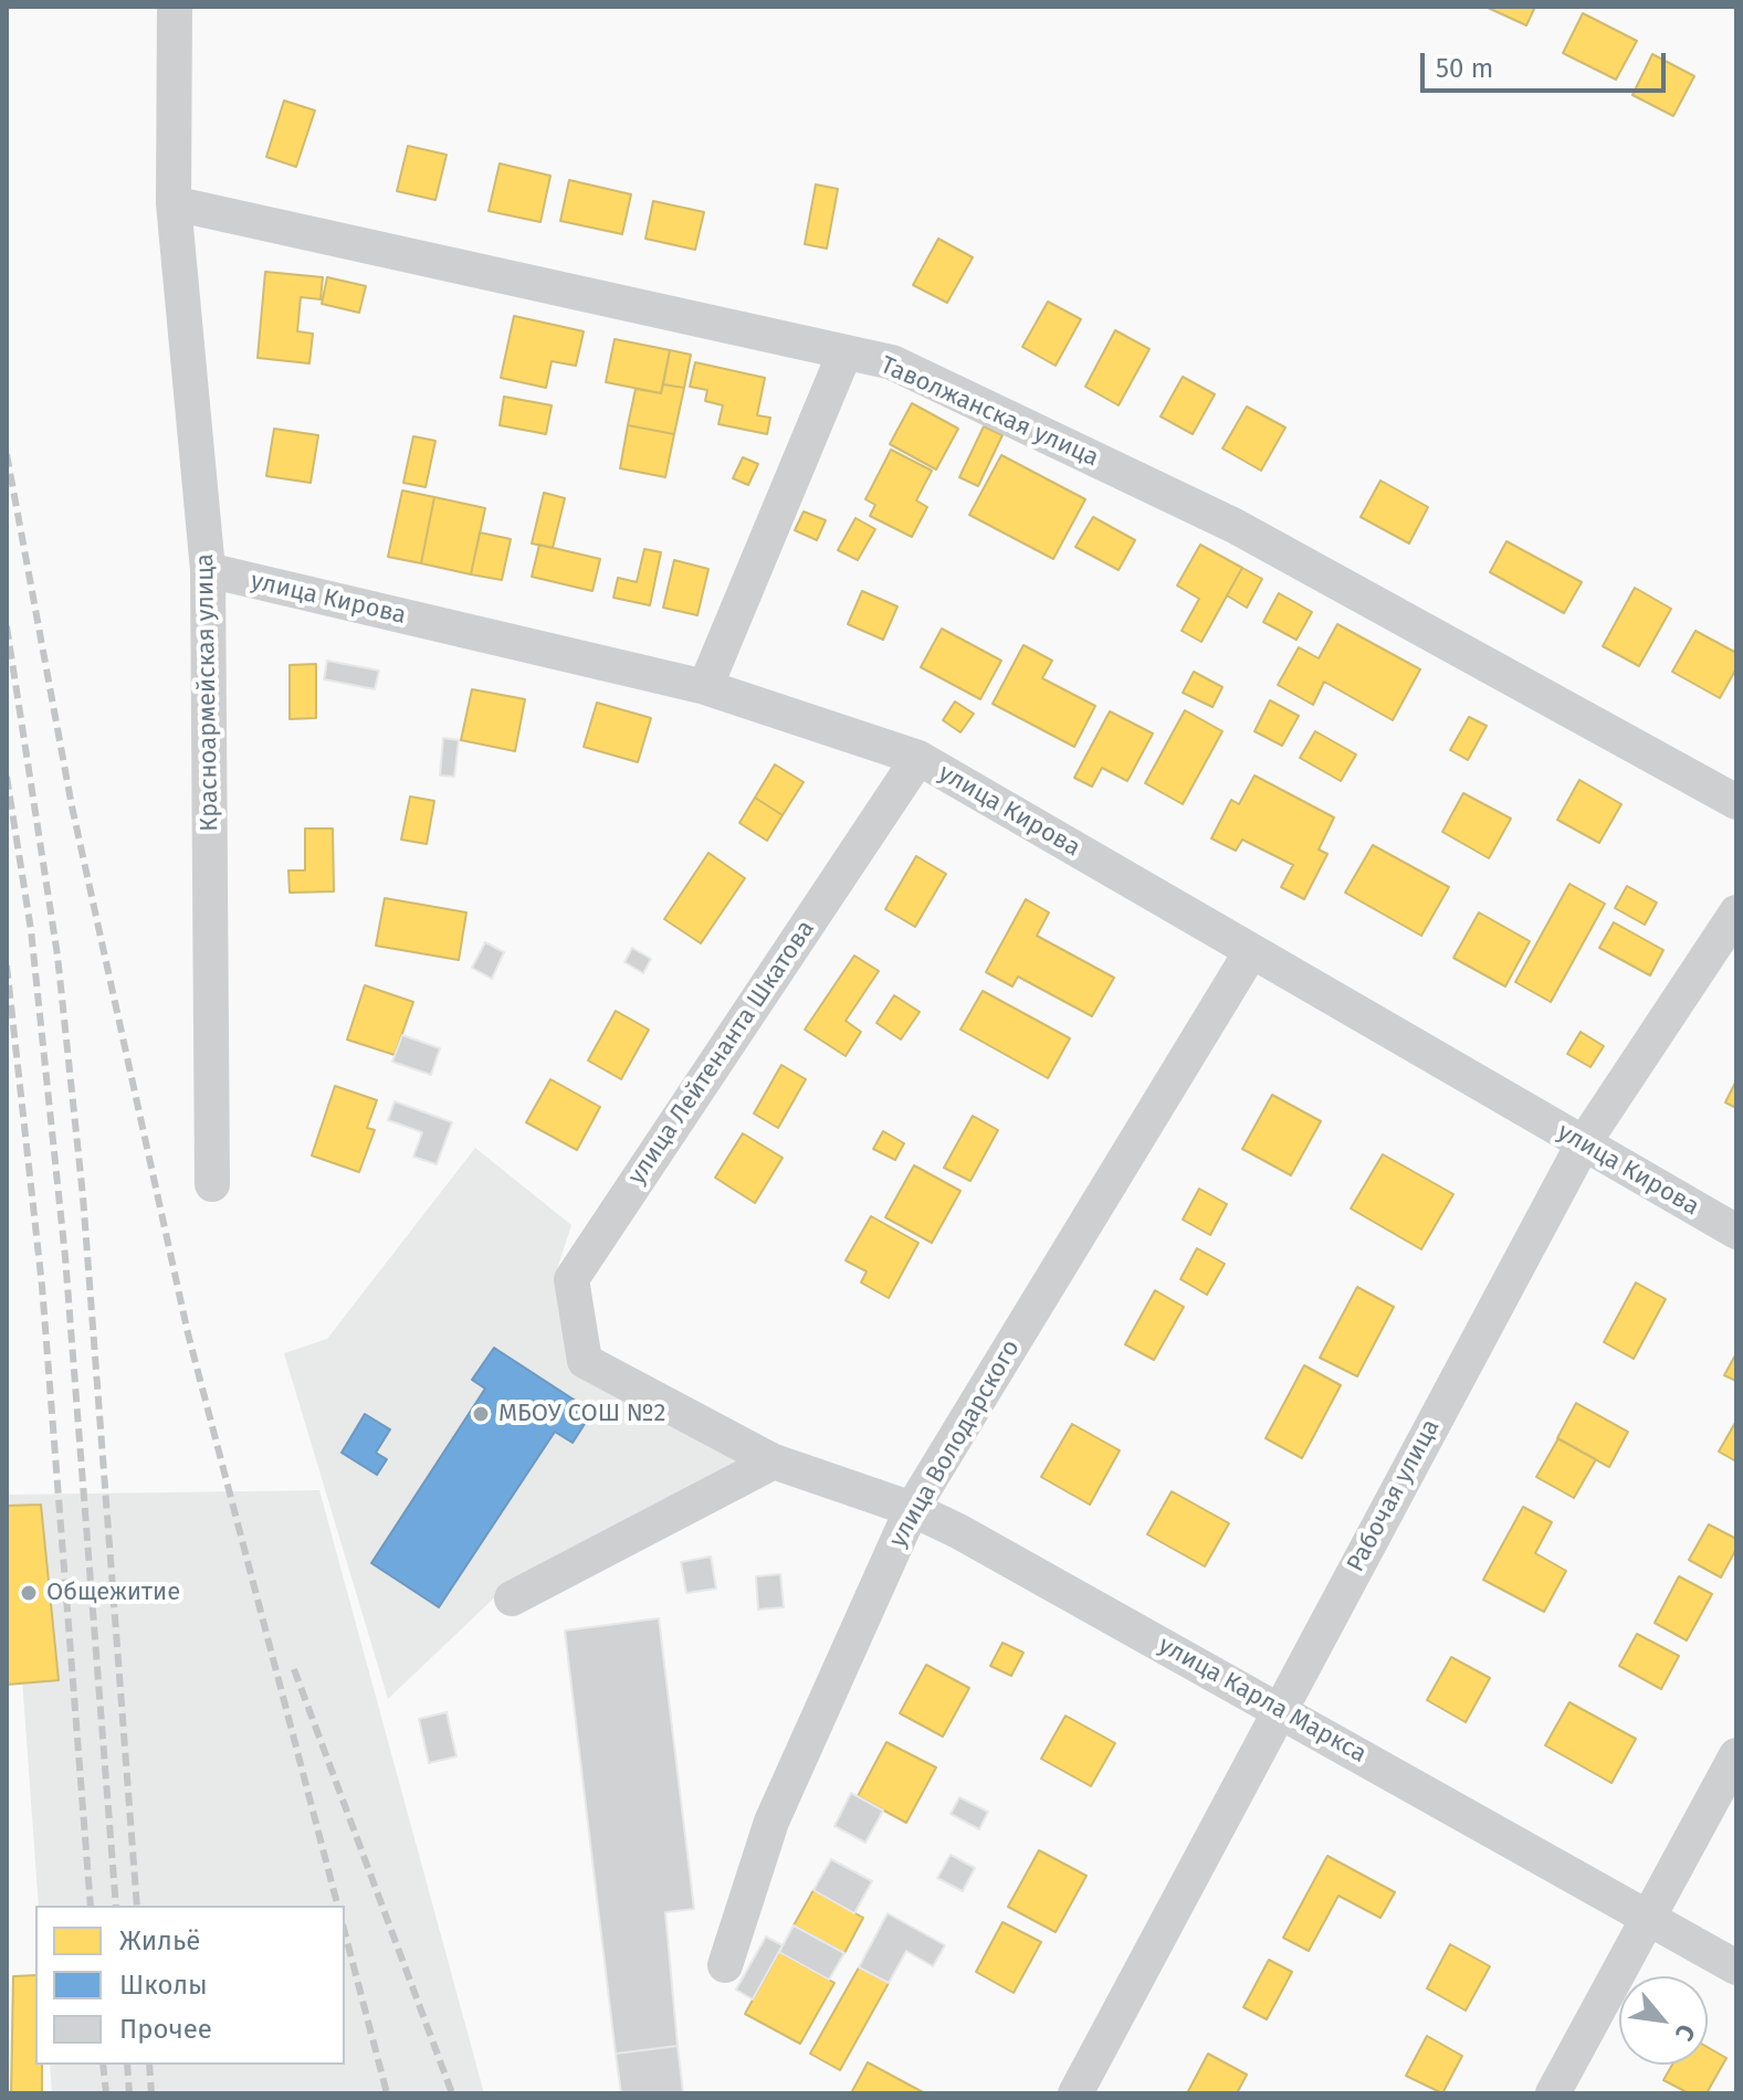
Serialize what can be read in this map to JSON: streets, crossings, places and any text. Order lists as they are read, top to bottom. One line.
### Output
{"streets":{"street":["Таволжанская улица","улица Кирова","Красноармейская улица","улица Лейтенанта Шкатова","улица Володарского","Рабочая улица","улица Карла Маркса"]},"crossings":[["Таволжанская улица","Красноармейская улица"],["улица Кирова","Красноармейская улица"],["улица Кирова","улица Лейтенанта Шкатова"],["улица Кирова","улица Володарского"],["улица Кирова","Рабочая улица"],["улица Лейтенанта Шкатова","улица Карла Маркса"],["улица Володарского","улица Карла Маркса"],["Рабочая улица","улица Карла Маркса"]],"places":["МБОУ СОШ №2","Общежитие"],"legend":["Жильё","Школы","Прочее"],"scale_bar":"50 m","north":"bottom right"}
